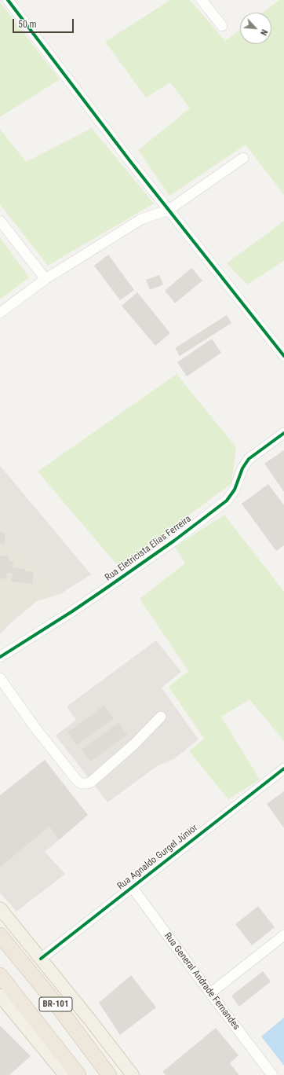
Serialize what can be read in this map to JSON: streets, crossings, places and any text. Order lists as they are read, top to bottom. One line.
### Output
{"streets":{"highway":["BR-101"],"street":["Rua Eletricista Elias Ferreira","Rua Agnaldo Gurgel Júnior","Rua General Andrade Fernandes"]},"crossings":[["Rua Agnaldo Gurgel Júnior","Rua General Andrade Fernandes"]],"scale_bar":"50 m","north":"bottom right"}
